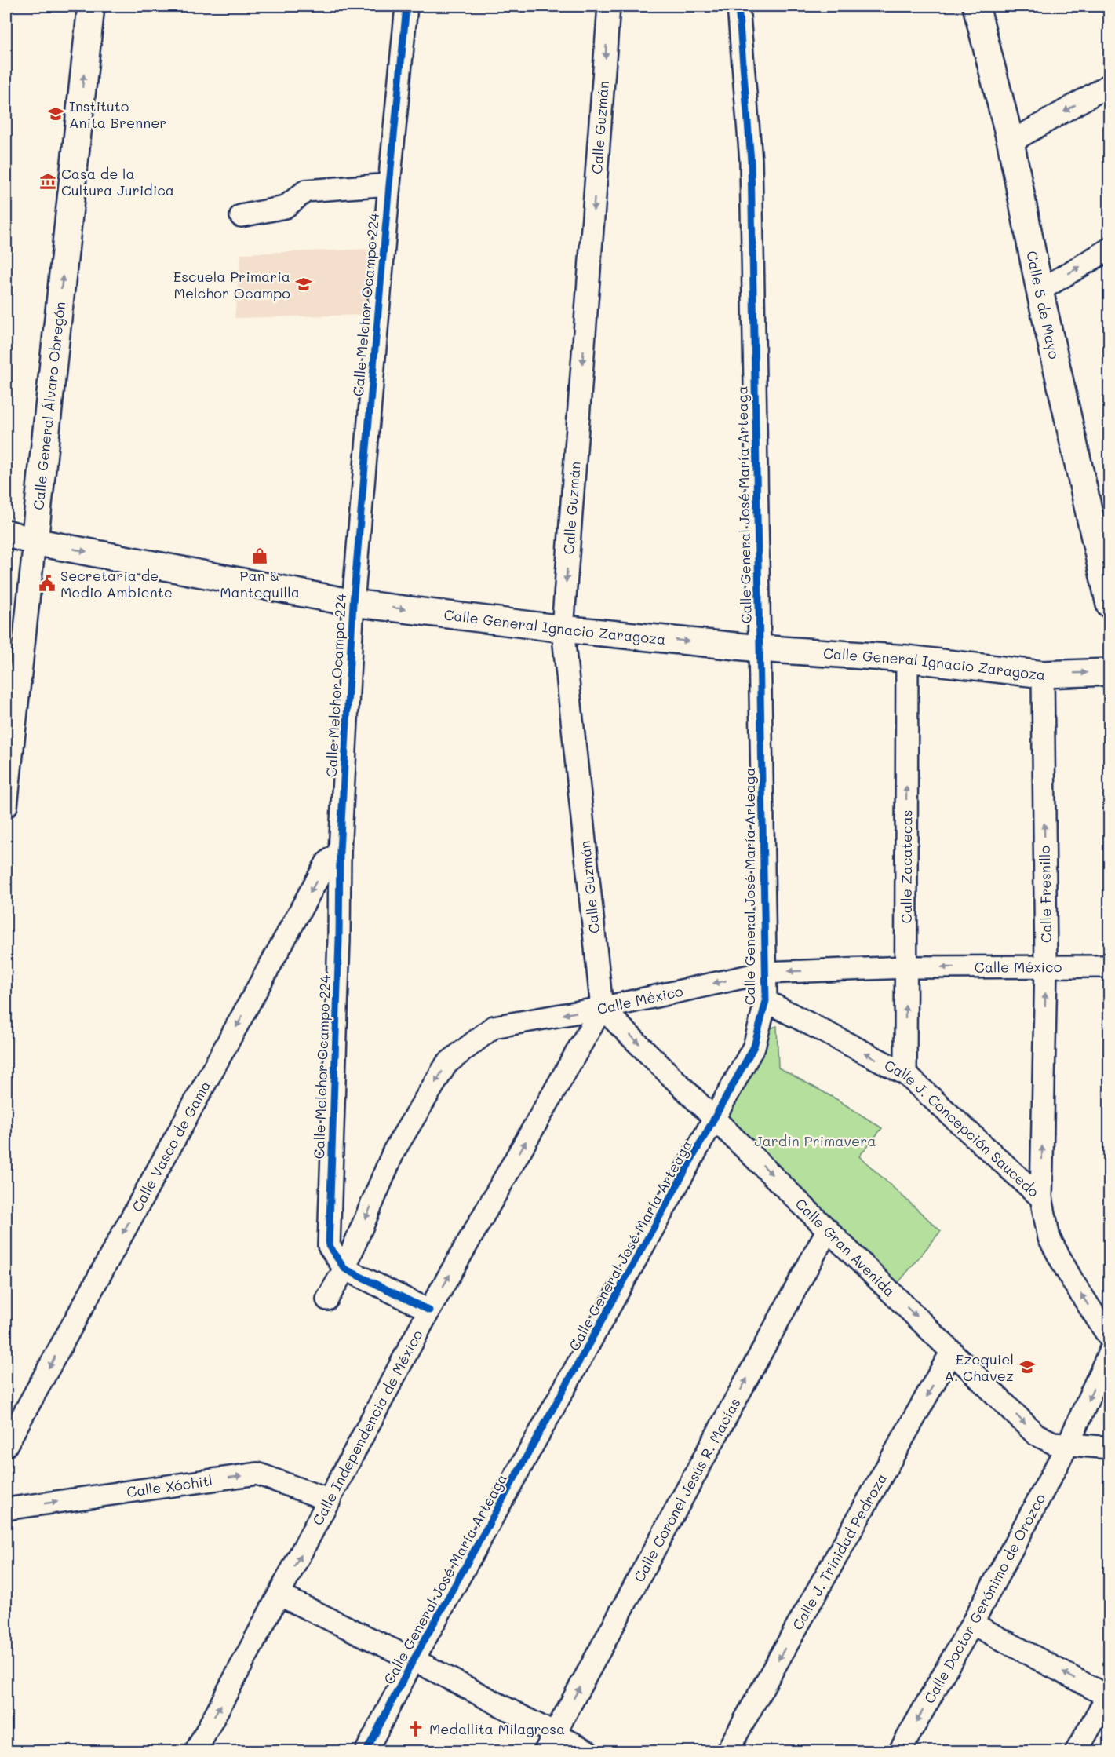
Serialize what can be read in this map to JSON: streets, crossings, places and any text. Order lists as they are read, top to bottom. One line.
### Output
{"streets":{"main road":["Calle 5 de Mayo","Calle General Álvaro Obregón","Calle General Ignacio Zaragoza"],"street":["Calle Guzmán","Calle Melchor Ocampo 224","Calle General José María Arteaga","Calle Zacatecas","Calle Fresnillo","Calle México","Calle J. Concepción Saucedo","Calle Vasco de Gama","Calle Gran Avenida","Calle Independencia de México","Calle Xóchitl","Calle Coronel Jesús R. Macías","Calle J. Trinidad Pedroza","Calle Doctor Gerónimo de Orozco"]},"crossings":[["Calle Guzmán","Calle General Ignacio Zaragoza"],["Calle Guzmán","Calle México"],["Calle Guzmán","Calle Gran Avenida"],["Calle Guzmán","Calle Independencia de México"],["Calle Melchor Ocampo 224","Calle General Ignacio Zaragoza"],["Calle Melchor Ocampo 224","Calle México"],["Calle Melchor Ocampo 224","Calle Vasco de Gama"],["Calle Melchor Ocampo 224","Calle Independencia de México"],["Calle General Álvaro Obregón","Calle General Ignacio Zaragoza"],["Calle General José María Arteaga","Calle General Ignacio Zaragoza"],["Calle General José María Arteaga","Calle México"],["Calle General José María Arteaga","Calle J. Concepción Saucedo"],["Calle General José María Arteaga","Calle Gran Avenida"],["Calle General Ignacio Zaragoza","Calle Zacatecas"],["Calle General Ignacio Zaragoza","Calle Fresnillo"],["Calle Zacatecas","Calle México"],["Calle Zacatecas","Calle J. Concepción Saucedo"],["Calle Fresnillo","Calle México"],["Calle Fresnillo","Calle J. Concepción Saucedo"],["Calle México","Calle Gran Avenida"],["Calle México","Calle Independencia de México"],["Calle Gran Avenida","Calle Independencia de México"],["Calle Gran Avenida","Calle Coronel Jesús R. Macías"],["Calle Gran Avenida","Calle J. Trinidad Pedroza"],["Calle Gran Avenida","Calle Doctor Gerónimo de Orozco"],["Calle Independencia de México","Calle Xóchitl"]],"one_way":["Calle Guzmán","Calle General Álvaro Obregón","Calle General Ignacio Zaragoza","Calle Zacatecas","Calle Fresnillo","Calle México","Calle J. Concepción Saucedo","Calle Vasco de Gama","Calle Gran Avenida","Calle Independencia de México","Calle Xóchitl","Calle Coronel Jesús R. Macías","Calle J. Trinidad Pedroza","Calle Doctor Gerónimo de Orozco"],"parks":["Jardin Primavera"],"places":{"school or university":["Instituto Anita Brenner","Escuela Primaria Melchor Ocampo","Ezequiel A. Chavez"],"museum":["Casa de la Cultura Juridica"],"shop":["Pan & Mantequilla"],"public building":["Secretaria de Medio Ambiente"],"church":["Medallita Milagrosa"]}}
